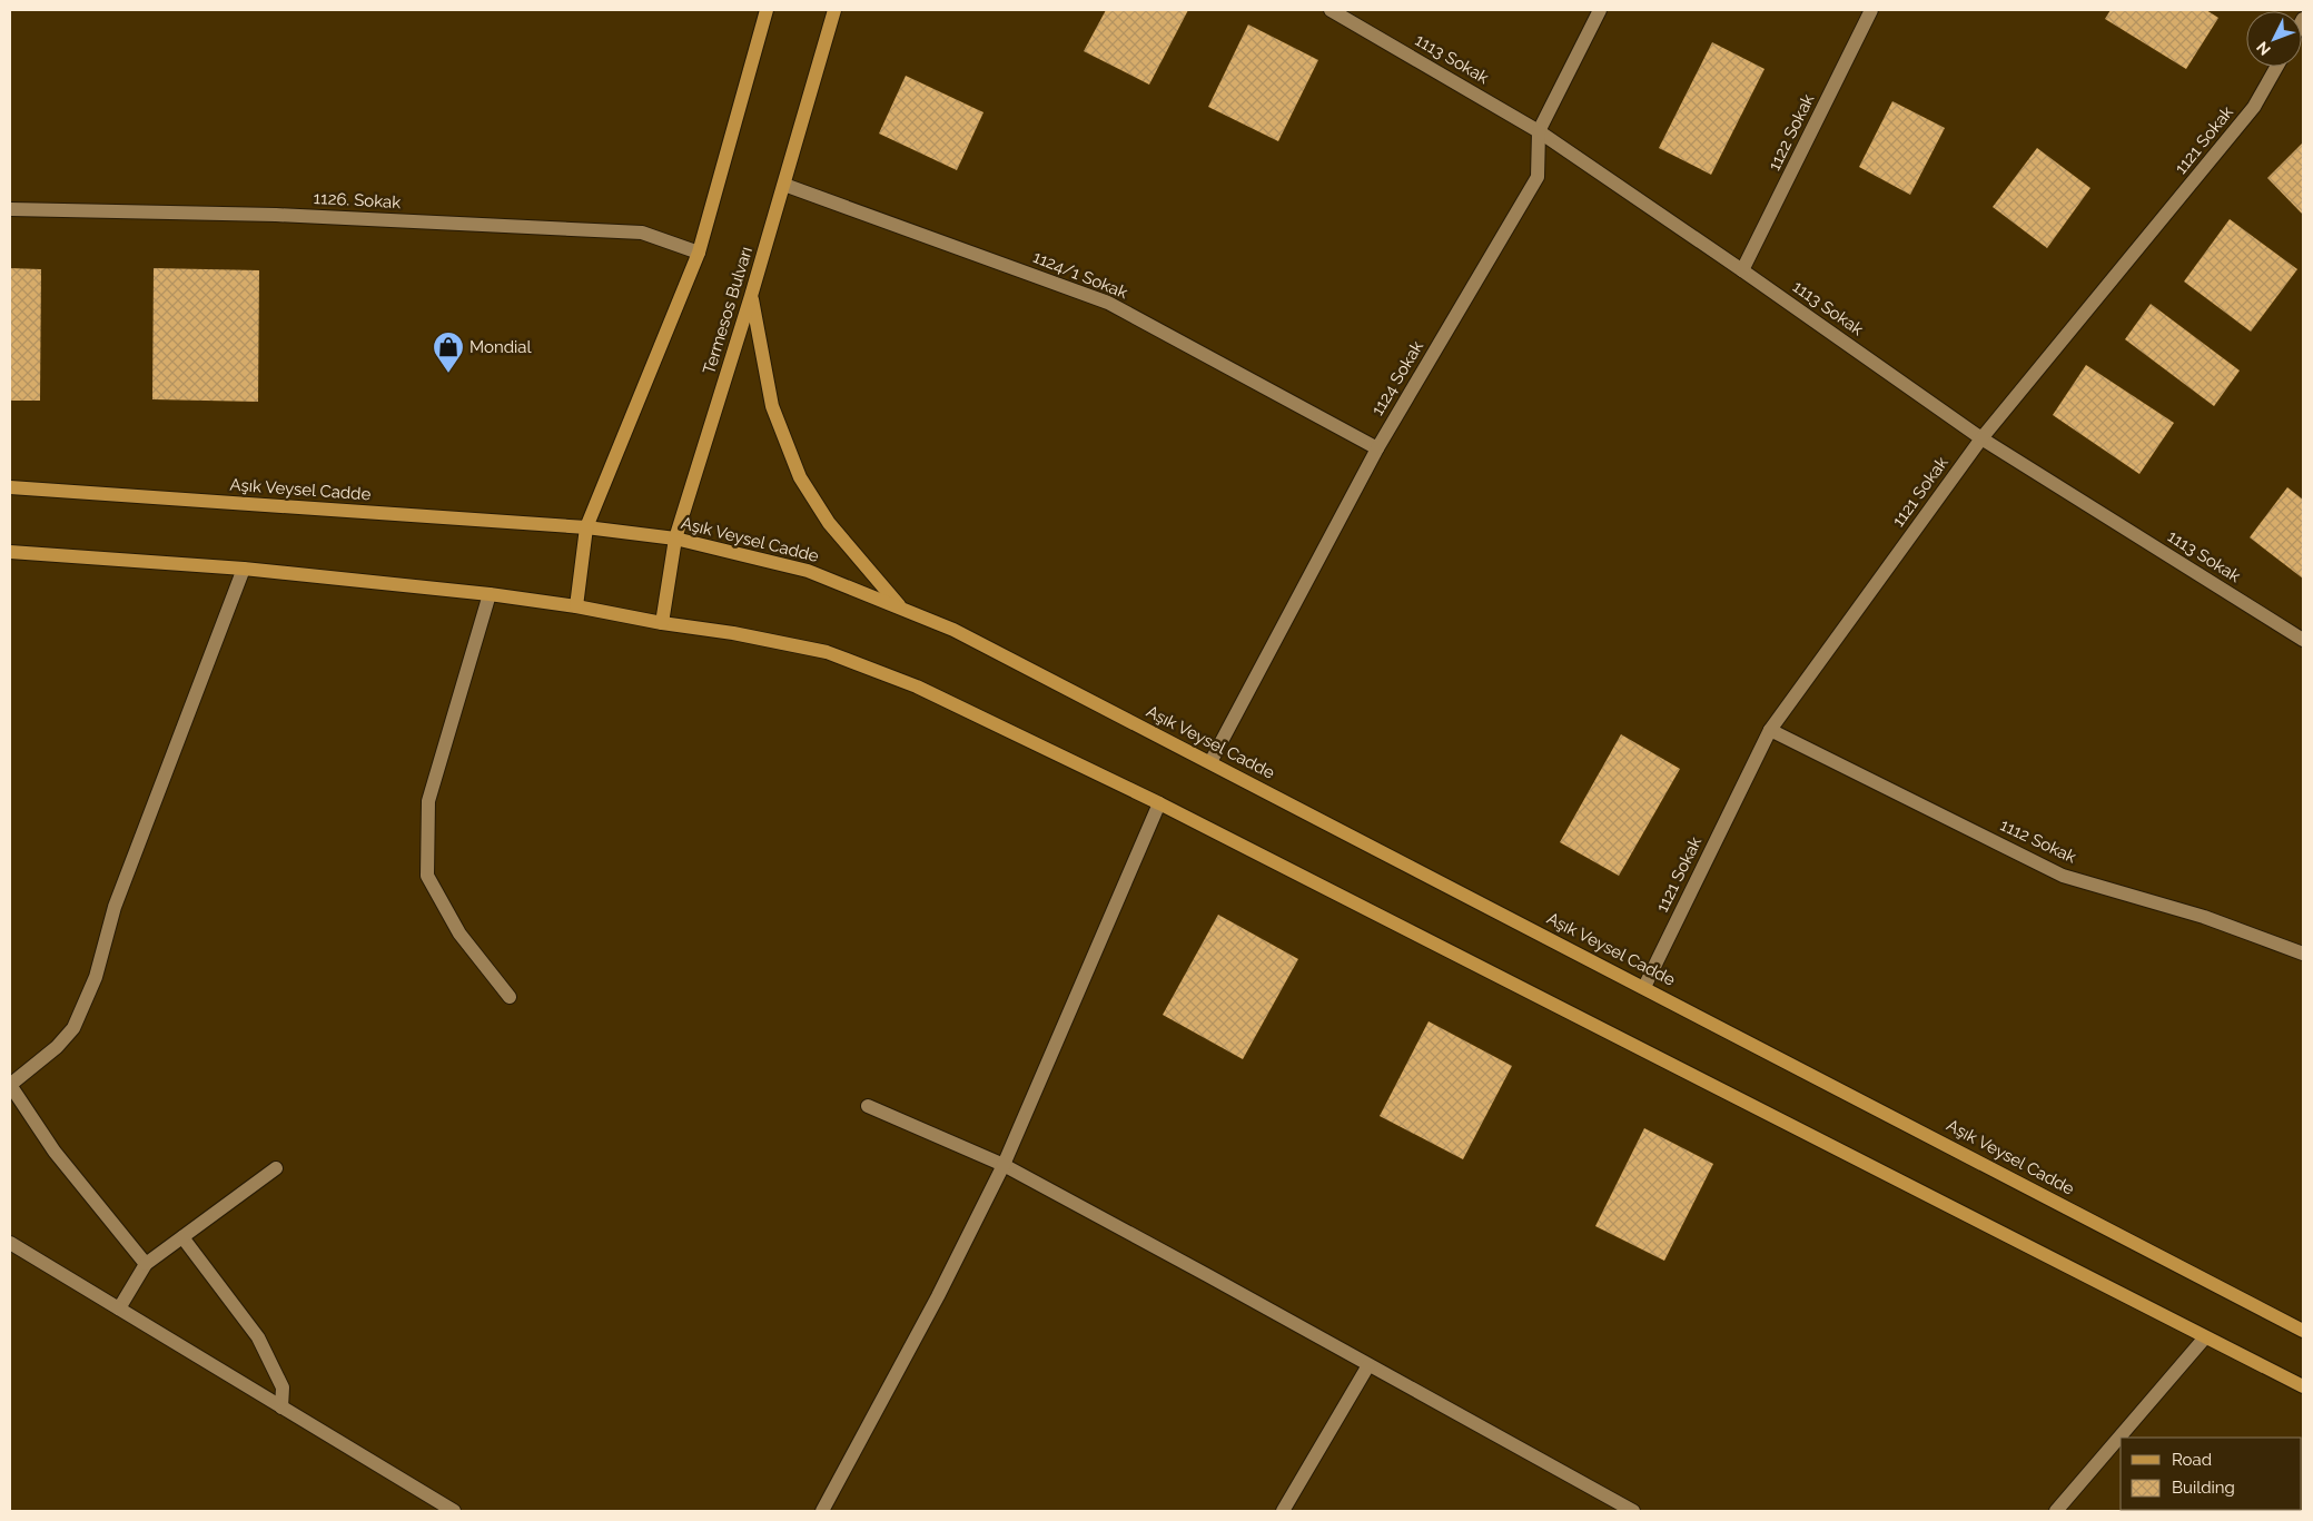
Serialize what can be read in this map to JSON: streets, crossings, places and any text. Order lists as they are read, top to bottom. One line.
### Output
{"streets":{"main road":["Termesos Bulvarı","Aşık Veysel Cadde"],"street":["1113 Sokak","1122 Sokak","1121 Sokak","1126. Sokak","1124/1 Sokak","1124 Sokak","1112 Sokak"]},"crossings":[["1113 Sokak","1122 Sokak"],["1113 Sokak","1121 Sokak"],["1113 Sokak","1124 Sokak"],["1121 Sokak","Aşık Veysel Cadde"],["1121 Sokak","1112 Sokak"],["1124/1 Sokak","Termesos Bulvarı"],["1124/1 Sokak","1124 Sokak"],["Termesos Bulvarı","Aşık Veysel Cadde"],["1124 Sokak","Aşık Veysel Cadde"]],"places":{"shop":["Mondial"]},"legend":["Road","Building"],"north":"bottom left"}
